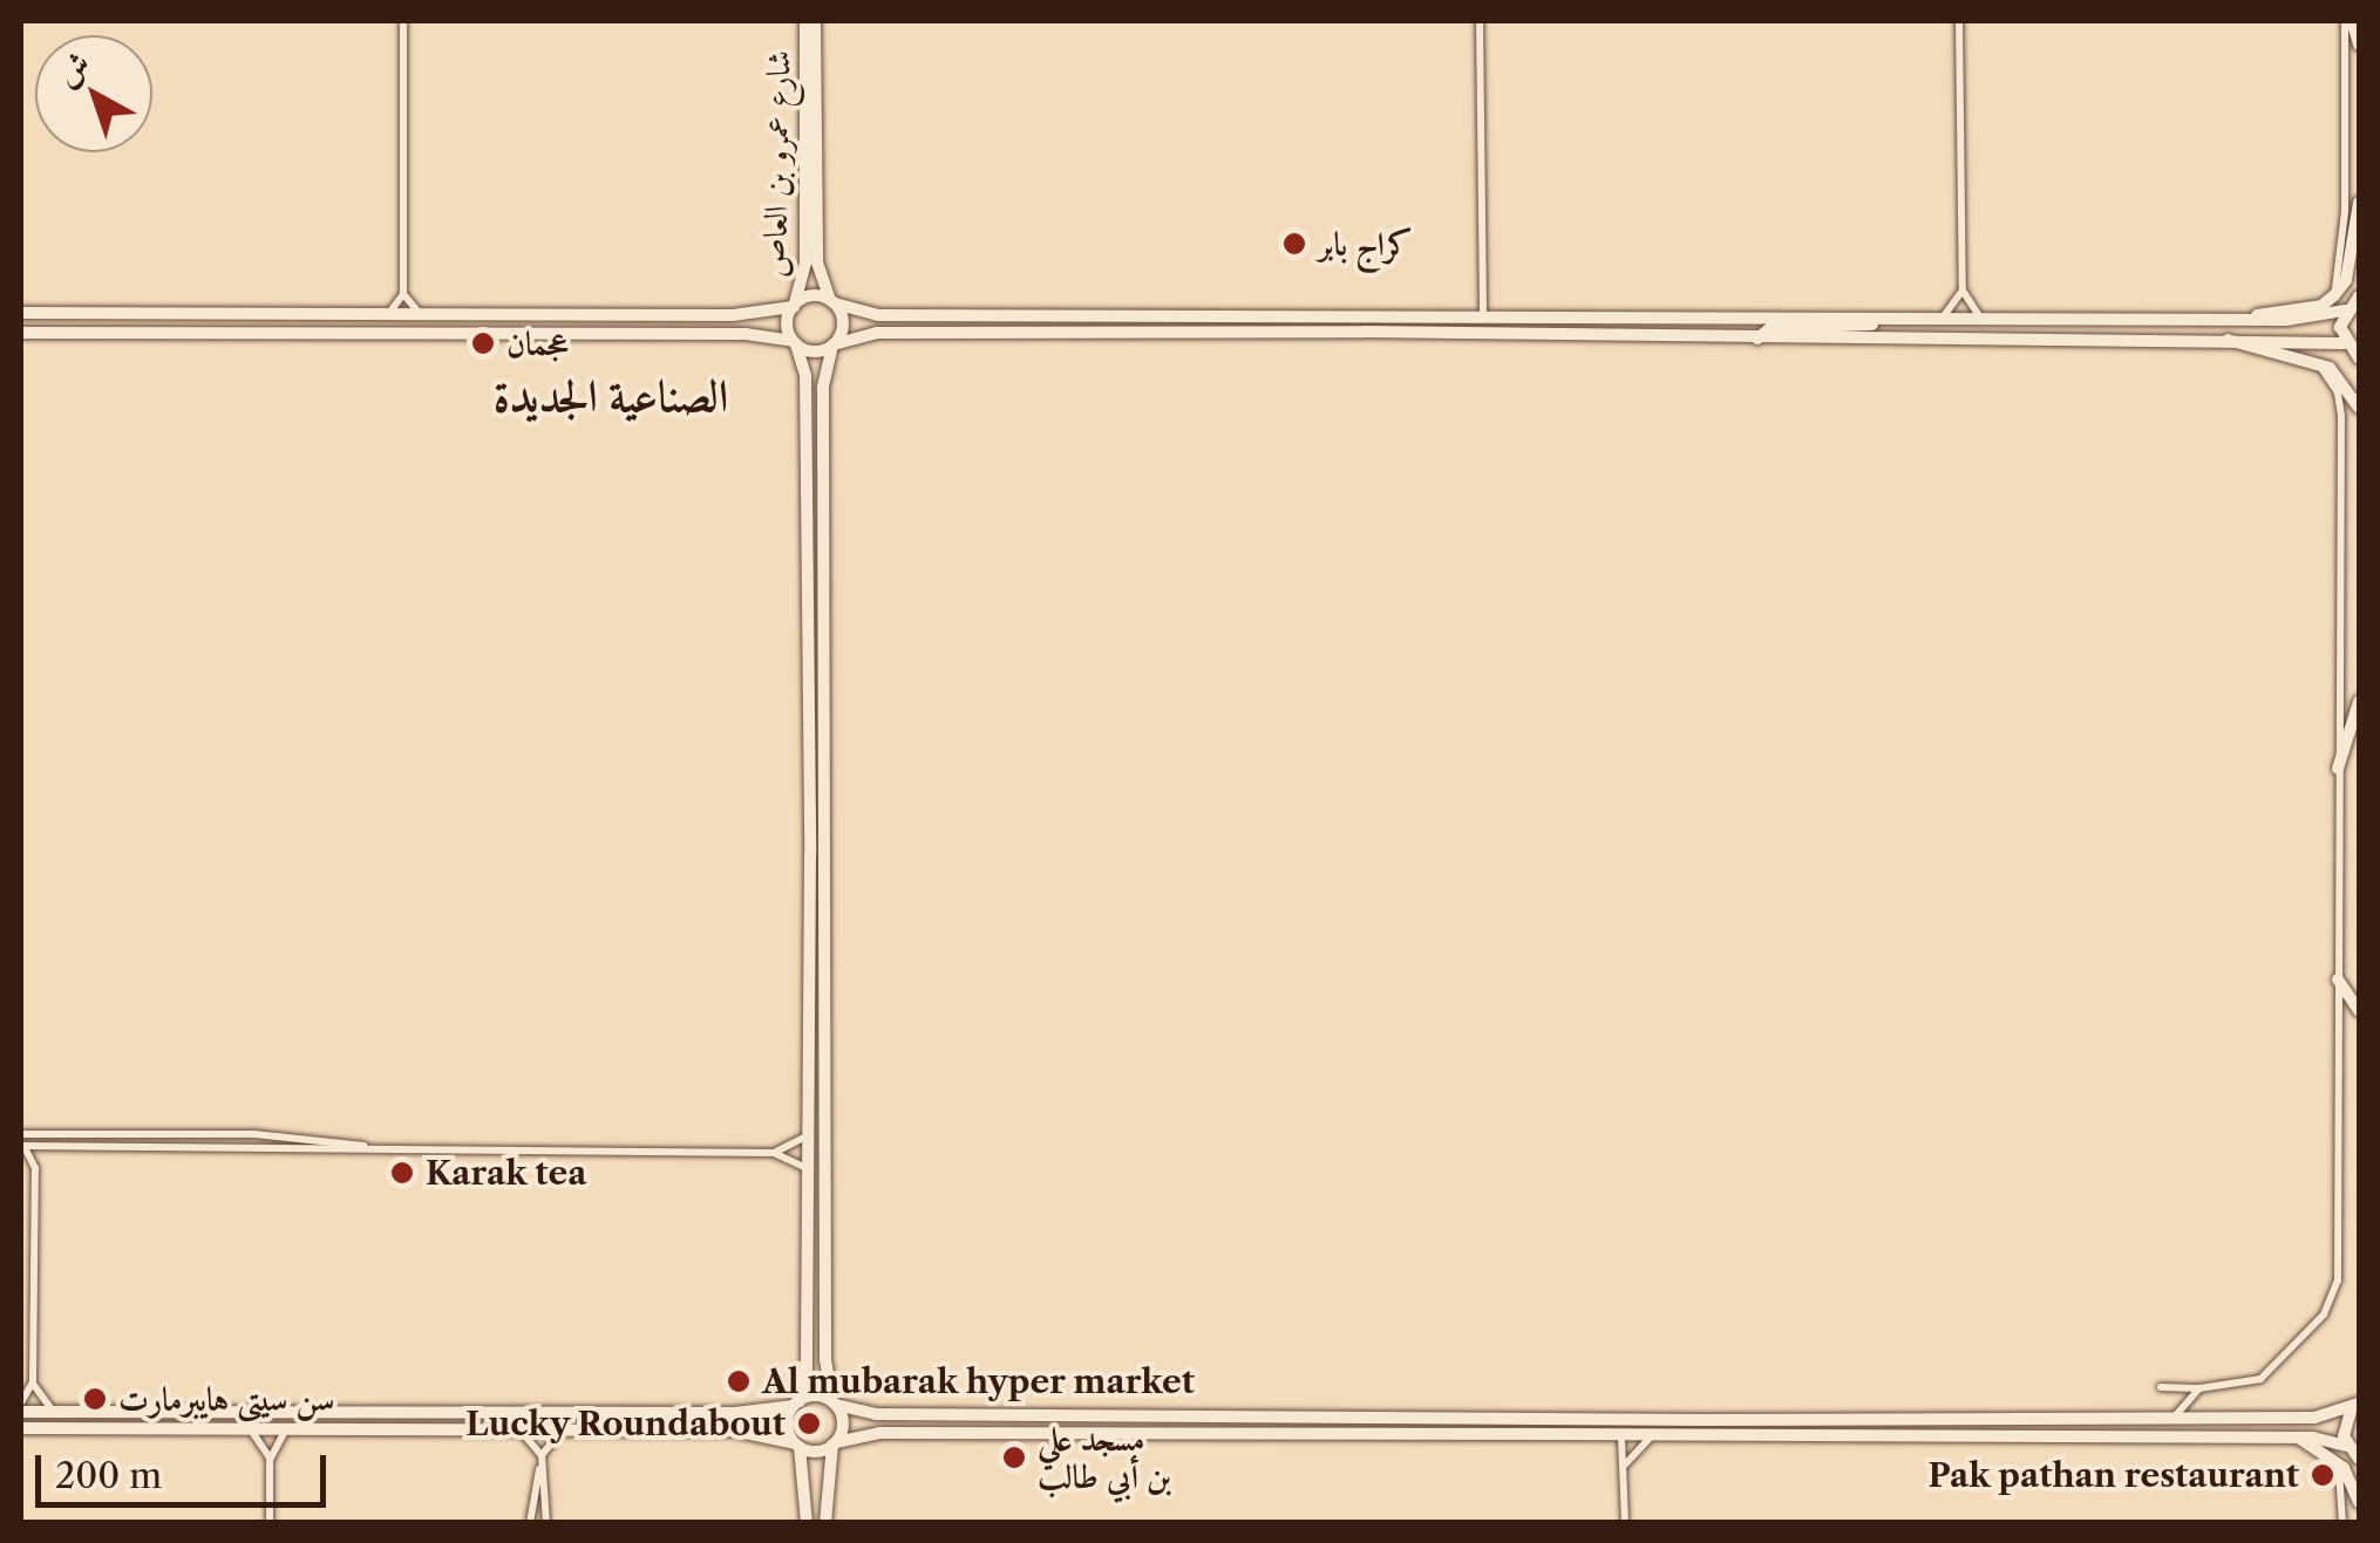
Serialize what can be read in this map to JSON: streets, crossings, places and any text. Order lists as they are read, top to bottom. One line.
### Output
{"streets":{"main road":["شارع عمرو بن العاص"]},"districts":["الصناعية الجديدة"],"places":["كراج بابر","عجمان","Karak tea","Al mubarak hyper market","سن سیتی ہایبرمارت","Lucky Roundabout","مسجد علي بن أبي طالب","Pak pathan restaurant"],"scale_bar":"200 m","north":"top left"}
